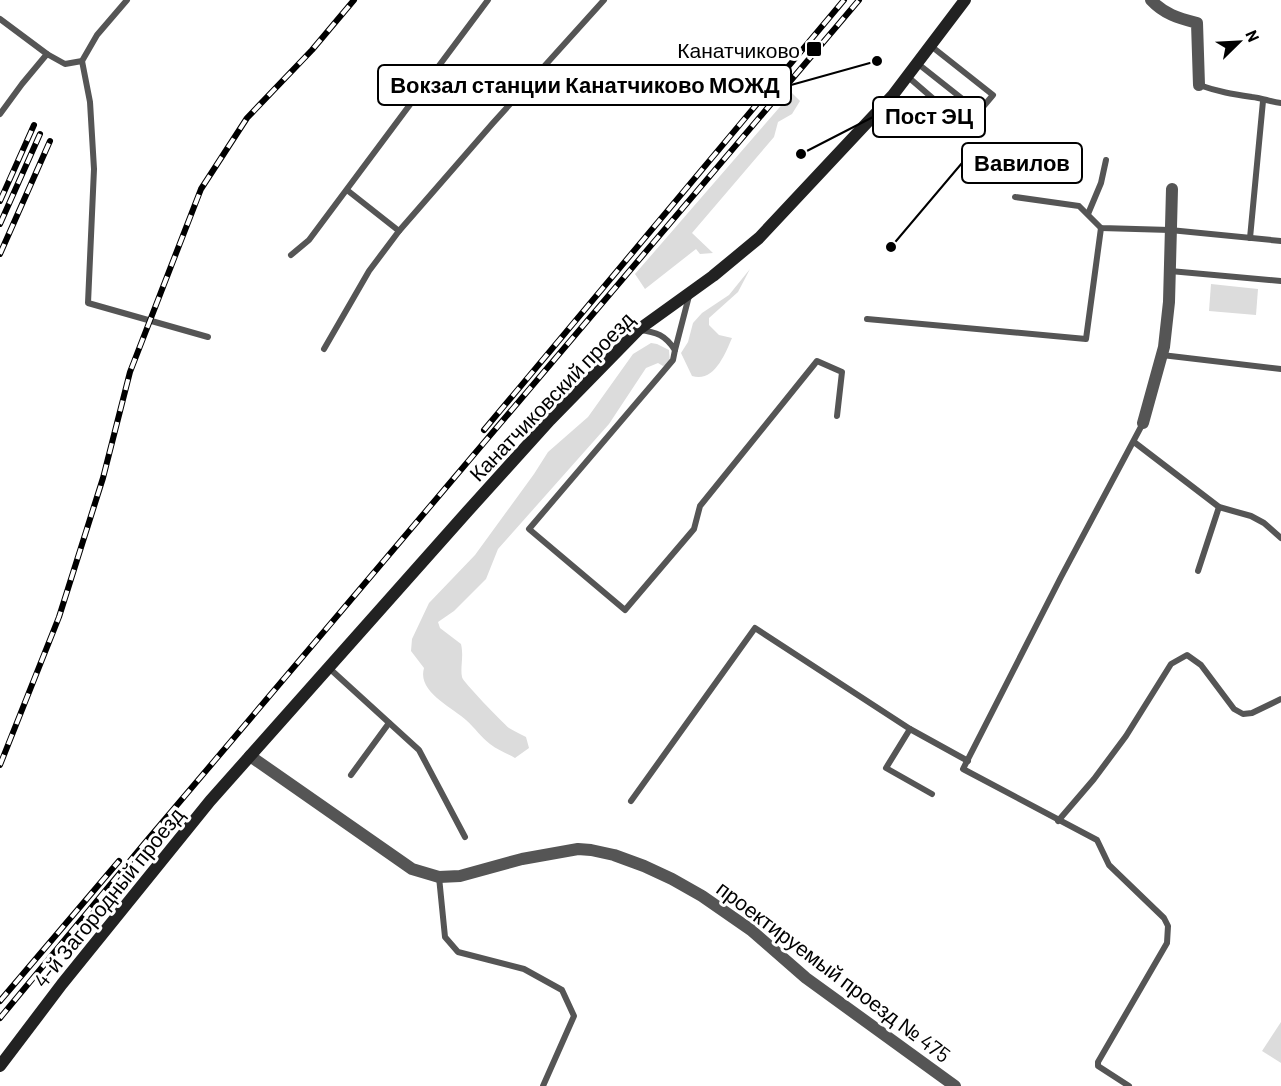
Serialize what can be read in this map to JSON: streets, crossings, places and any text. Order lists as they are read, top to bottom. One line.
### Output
{"streets":{"street":["Канатчиковский проезд","4-й Загородный проезд","проектируемый проезд № 475"]},"crossings":[["Канатчиковский проезд","4-й Загородный проезд"],["Канатчиковский проезд","проектируемый проезд № 475"],["4-й Загородный проезд","проектируемый проезд № 475"]],"places":{"transit":["Канатчиково"],"other":["Вокзал станции Канатчиково МОЖД","Пост ЭЦ","Вавилов"]},"north":"top right"}
